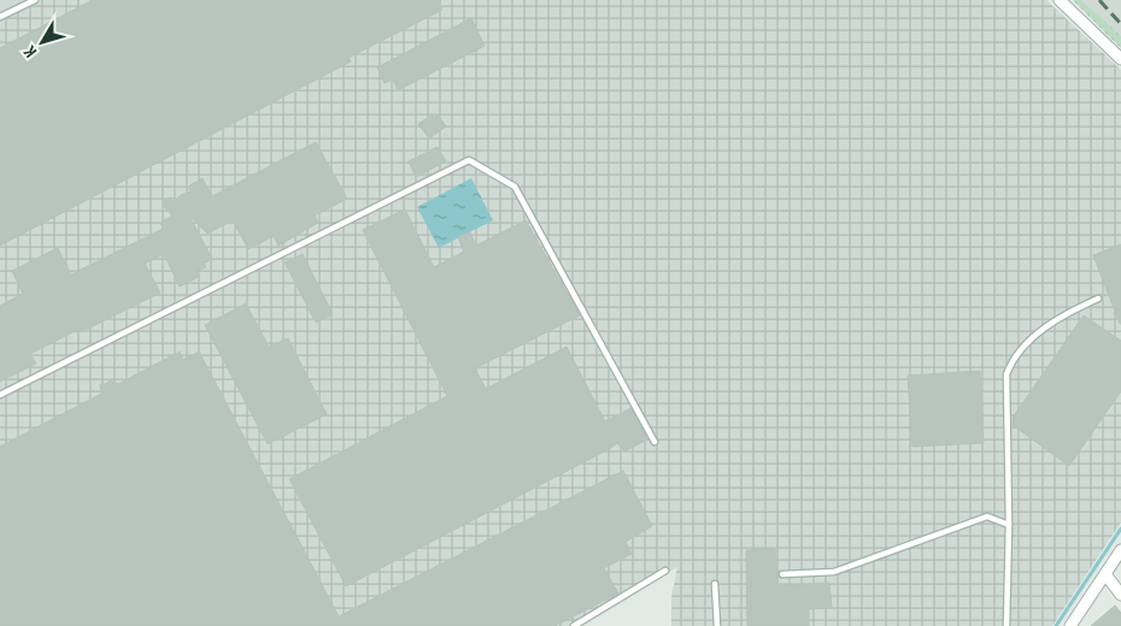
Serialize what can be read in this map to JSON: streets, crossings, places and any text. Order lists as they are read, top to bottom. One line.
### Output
{"north":"bottom left"}
